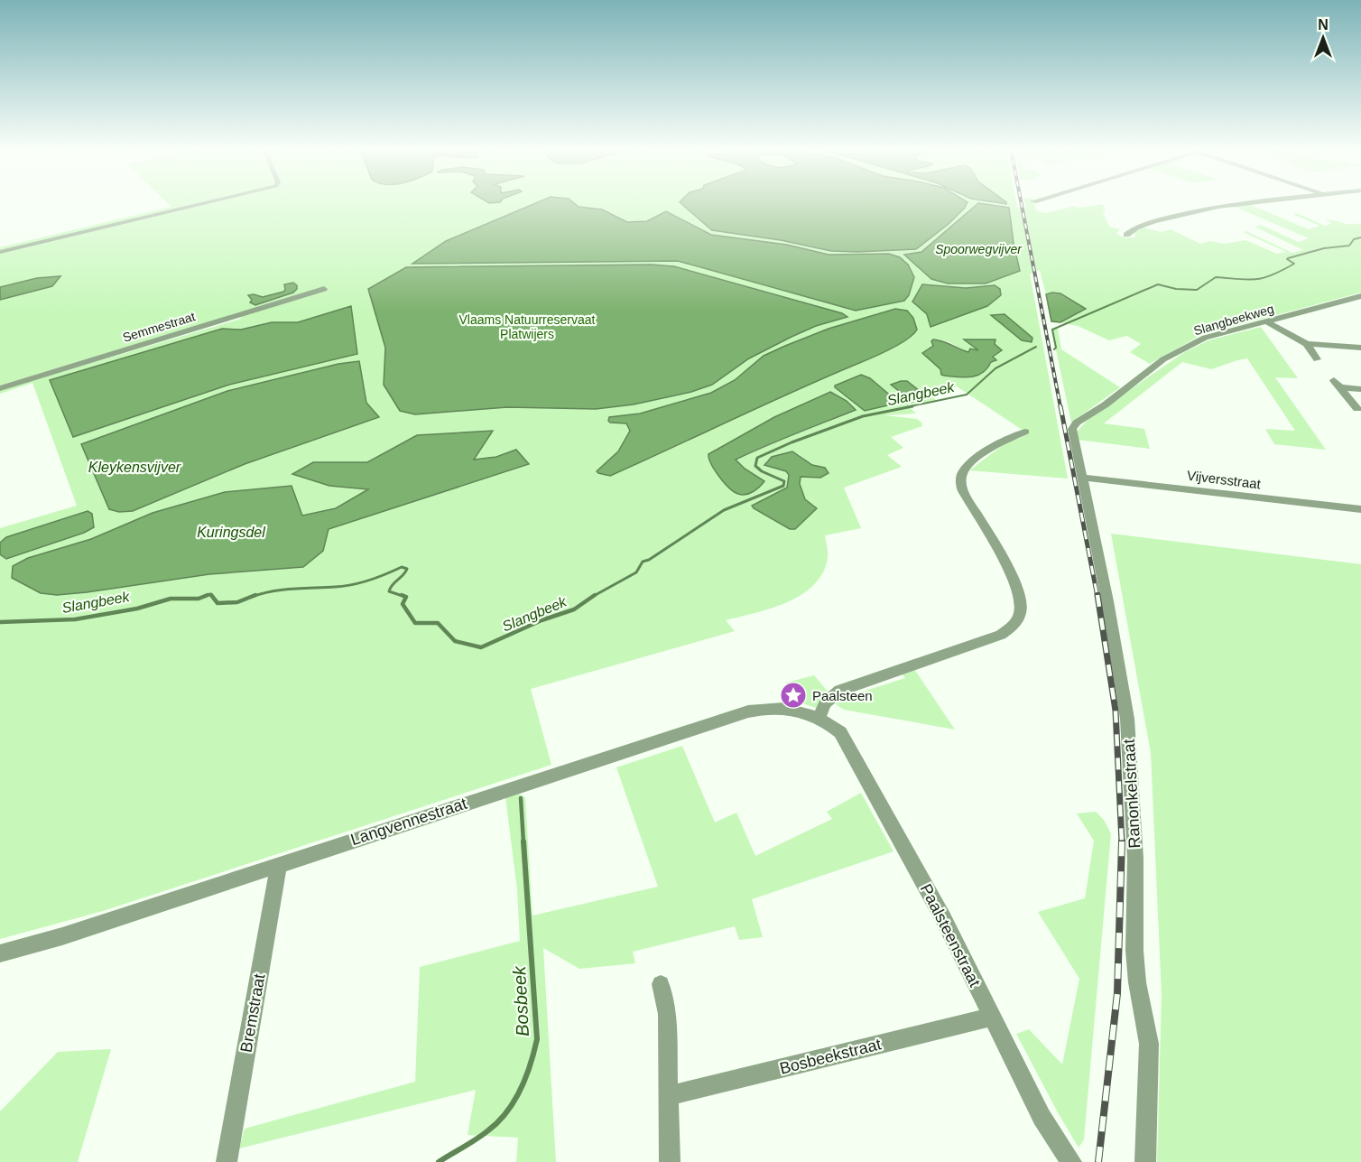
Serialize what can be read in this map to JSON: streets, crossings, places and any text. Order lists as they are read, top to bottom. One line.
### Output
{"streets":{"street":["Slangbeekweg","Semmestraat","Vijversstraat","Ranonkelstraat","Langvennestraat","Paalsteenstraat","Bremstraat","Bosbeekstraat"]},"crossings":[["Slangbeekweg","Ranonkelstraat"],["Vijversstraat","Ranonkelstraat"],["Langvennestraat","Paalsteenstraat"],["Langvennestraat","Bremstraat"],["Paalsteenstraat","Bosbeekstraat"]],"water":["Spoorwegvijver","Slangbeek","Kleykensvijver","Kuringsdel","Bosbeek"],"parks":["Vlaams Natuurreservaat Platwijers"],"places":{"place":["Paalsteen"]},"north":"top"}
